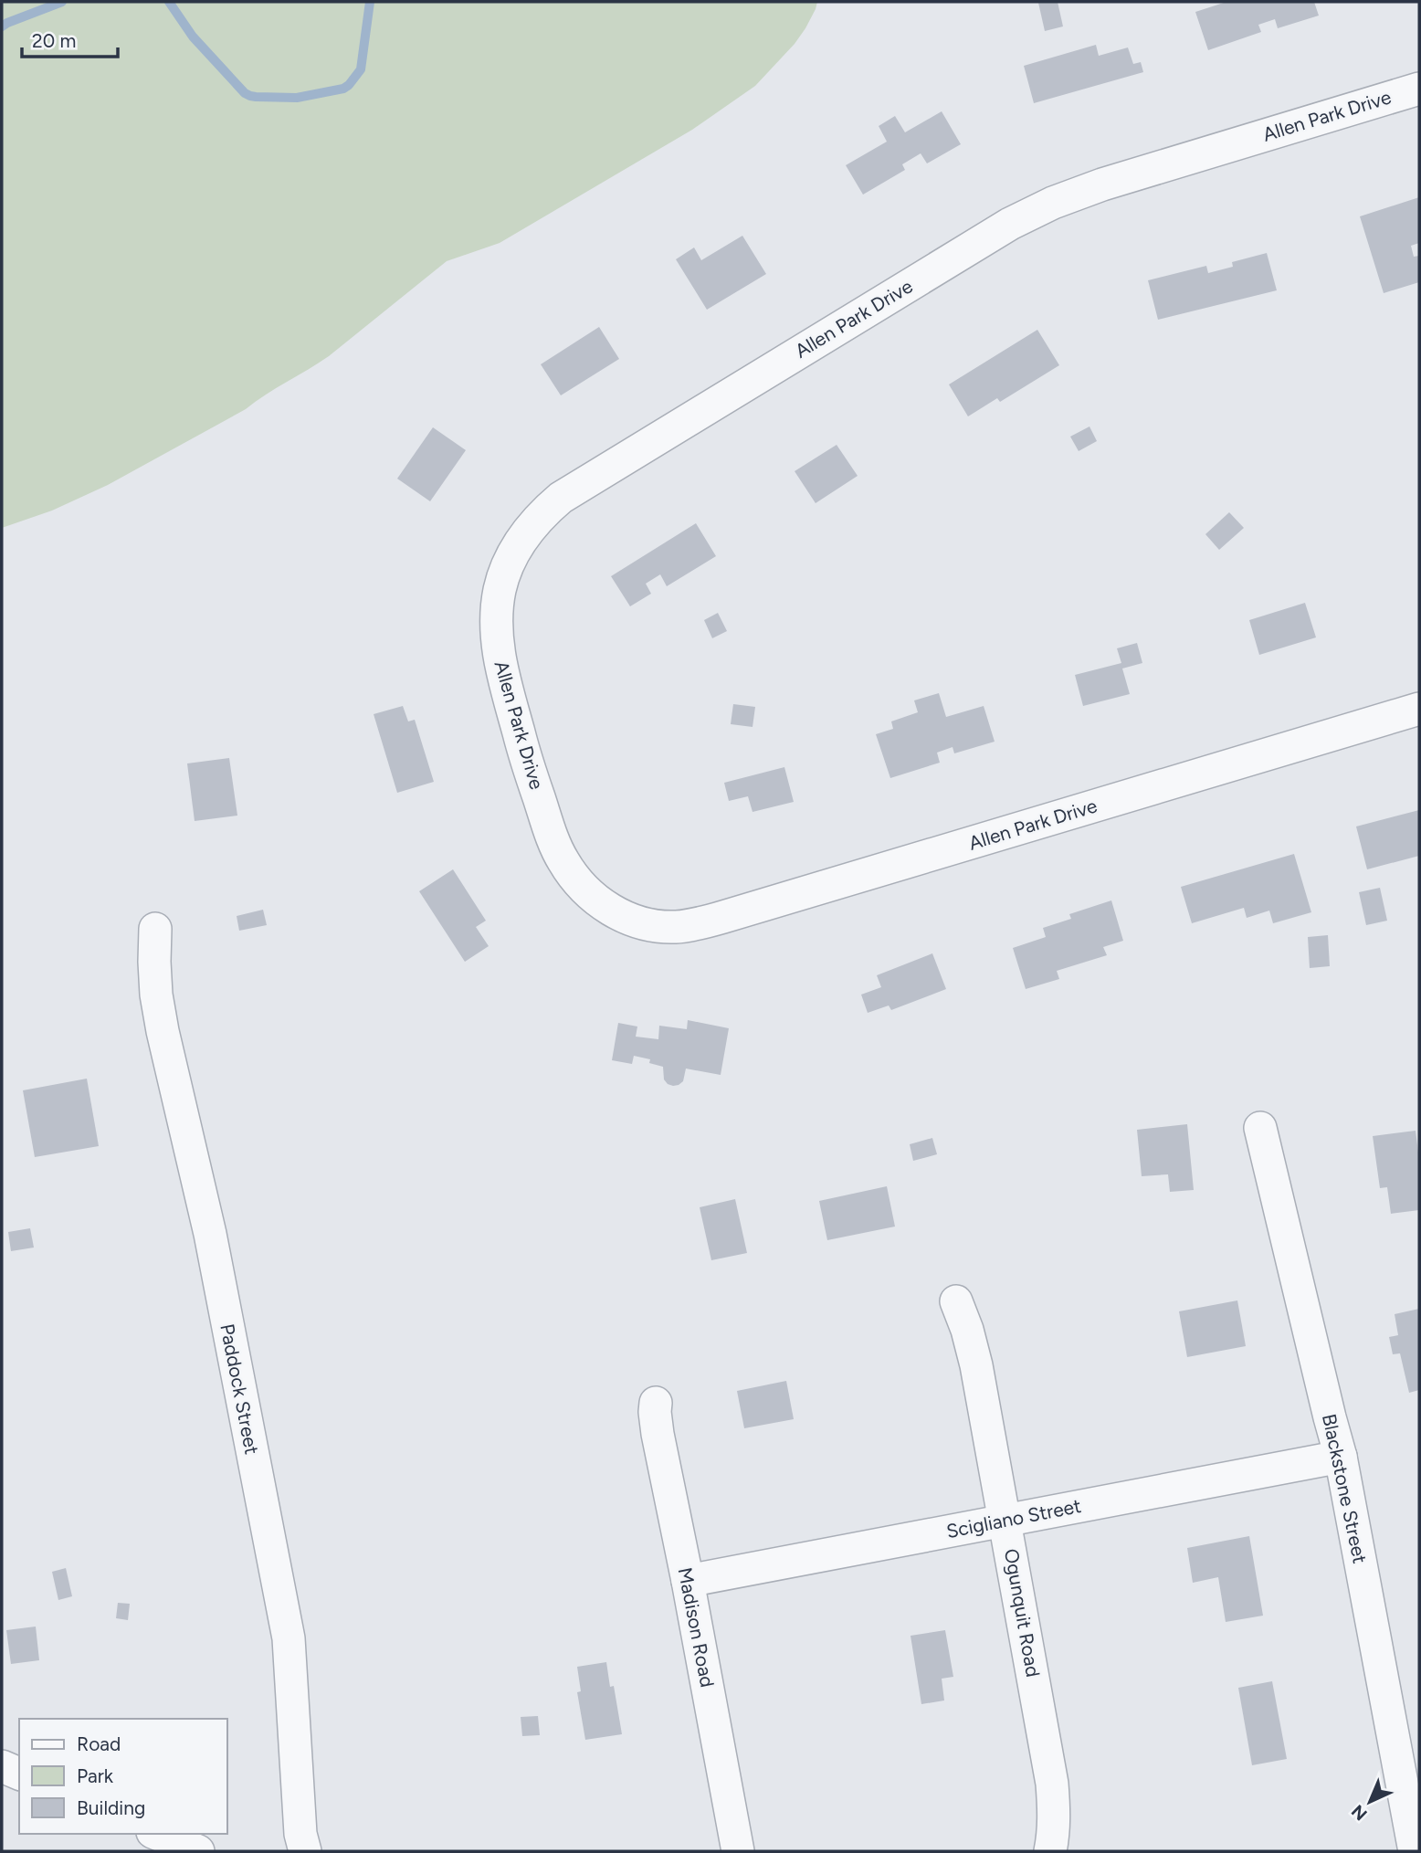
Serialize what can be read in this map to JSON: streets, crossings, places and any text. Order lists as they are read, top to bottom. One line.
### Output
{"streets":{"street":["Allen Park Drive","Paddock Street","Blackstone Street","Scigliano Street","Ogunquit Road","Madison Road"]},"crossings":[["Blackstone Street","Scigliano Street"],["Scigliano Street","Ogunquit Road"],["Scigliano Street","Madison Road"]],"legend":["Road","Park","Building"],"scale_bar":"20 m","north":"bottom left"}
